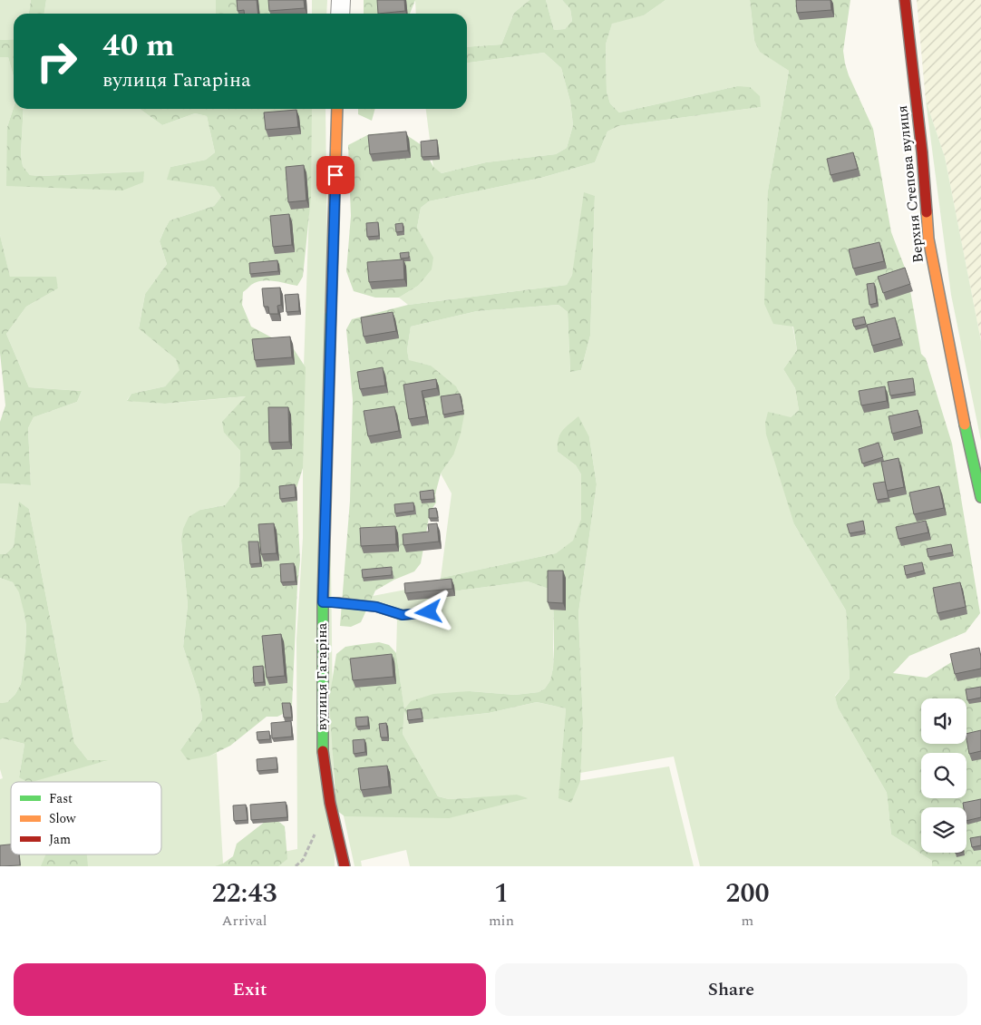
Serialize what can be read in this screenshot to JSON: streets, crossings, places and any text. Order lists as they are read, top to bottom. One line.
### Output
{"streets":{"street":["Верхня Степова вулиця","вулиця Гагаріна"]},"legend":["Fast","Slow","Jam"],"page":{"turn":["40 m","вулиця Гагаріна"],"eta":["22:43","Arrival","1","min","200","m"],"buttons":["Exit","Share"]}}
